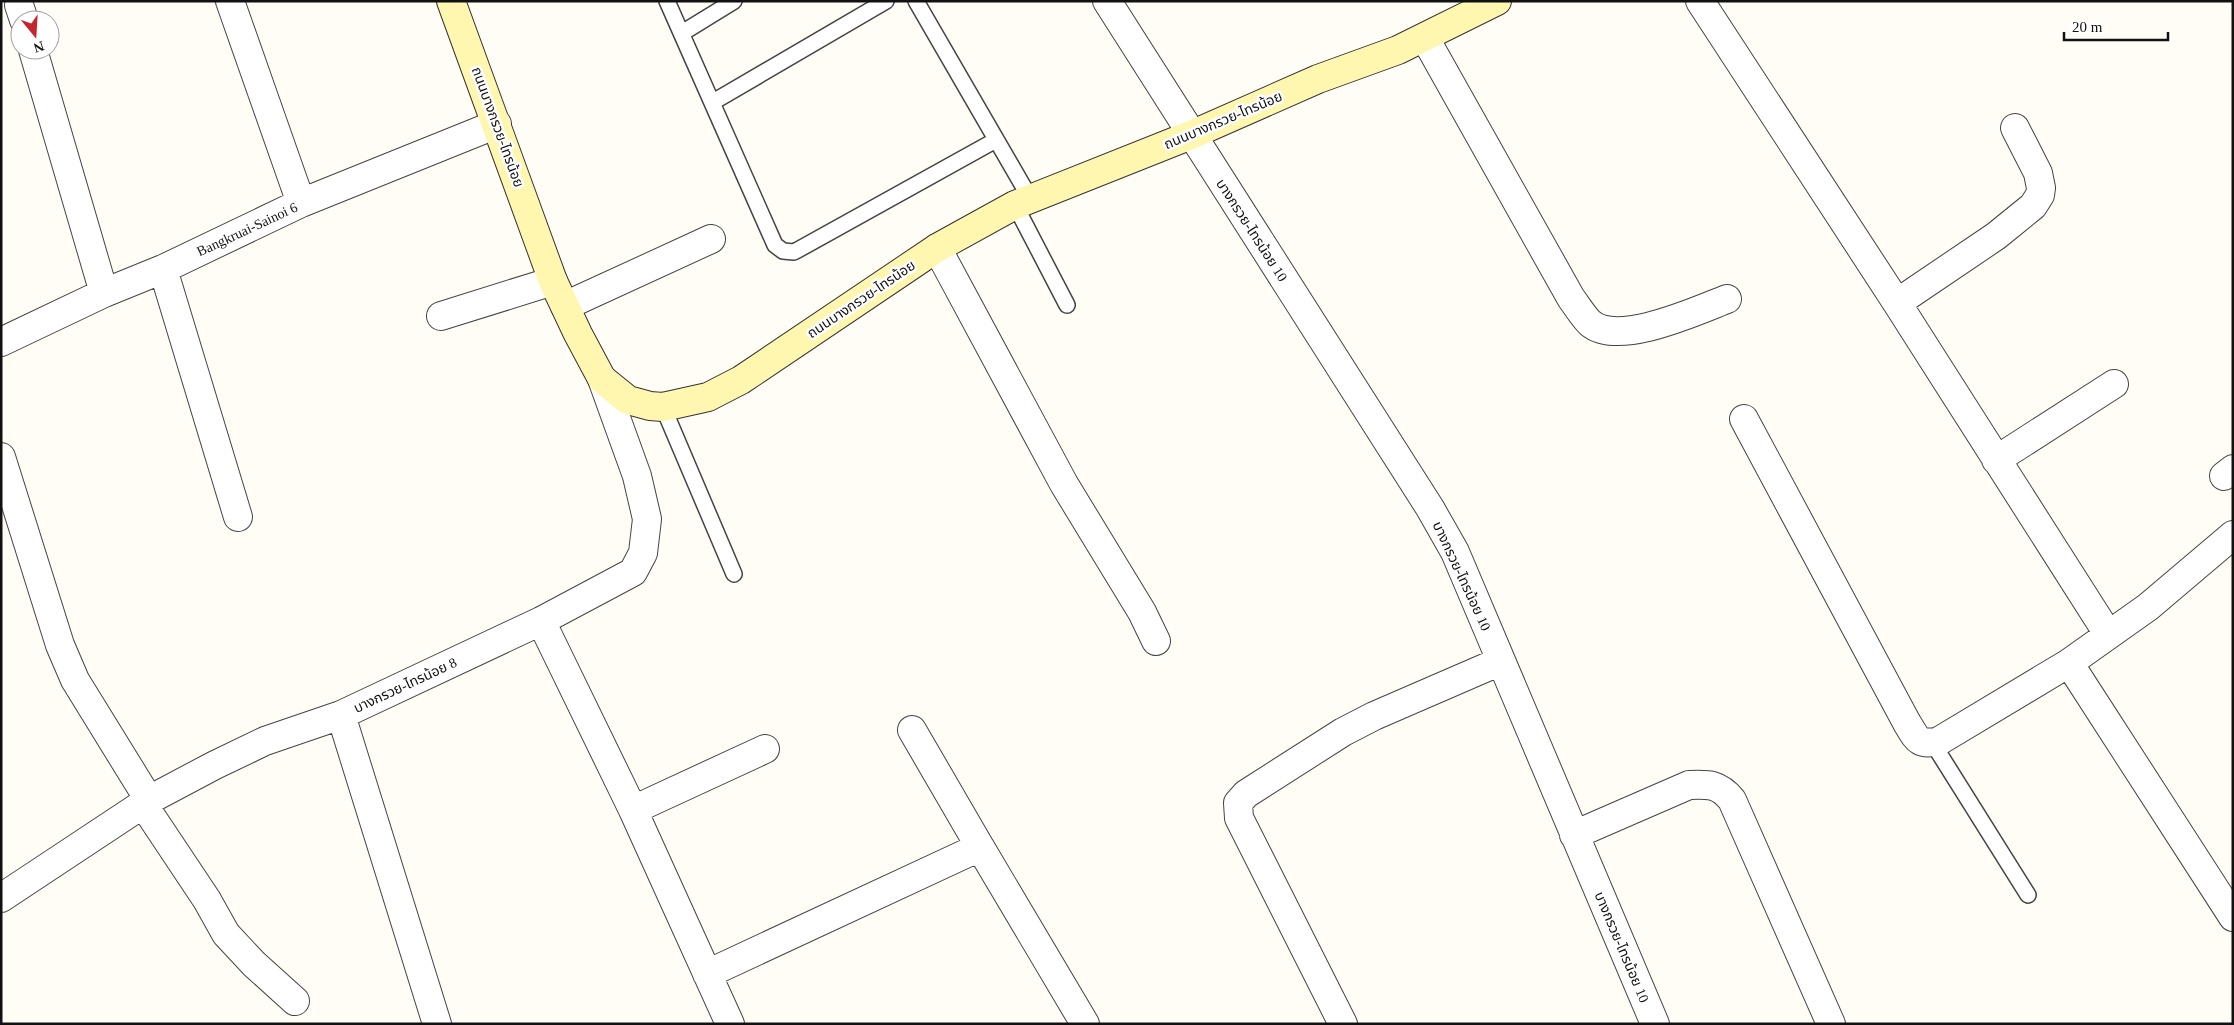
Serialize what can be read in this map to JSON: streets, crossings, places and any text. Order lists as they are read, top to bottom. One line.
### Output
{"streets":{"main road":["ถนนบางกรวย-ไทรน้อย"],"street":["Bangkruai-Sainoi 6","บางกรวย-ไทรน้อย 10","บางกรวย-ไทรน้อย 8"]},"crossings":[["ถนนบางกรวย-ไทรน้อย","Bangkruai-Sainoi 6"],["ถนนบางกรวย-ไทรน้อย","บางกรวย-ไทรน้อย 10"],["ถนนบางกรวย-ไทรน้อย","บางกรวย-ไทรน้อย 8"]],"scale_bar":"20 m","north":"bottom"}
